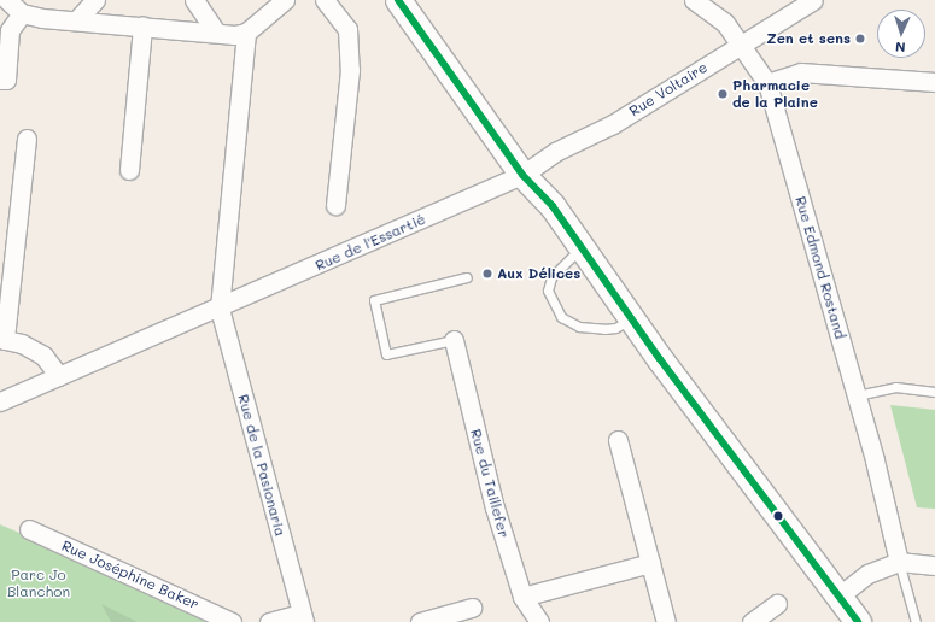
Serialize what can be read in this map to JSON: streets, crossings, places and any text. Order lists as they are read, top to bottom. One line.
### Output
{"streets":{"street":["Rue Voltaire","Rue de l'Essartié","Rue Edmond Rostand","Rue de la Pasionaria","Rue du Taillefer","Rue Joséphine Baker"]},"crossings":[["Rue Voltaire","Rue de l'Essartié"],["Rue Voltaire","Rue Edmond Rostand"],["Rue de l'Essartié","Rue de la Pasionaria"]],"parks":["Parc Jo Blanchon"],"places":["Zen et sens","Pharmacie de la Plaine","Aux Délices"],"north":"bottom"}
